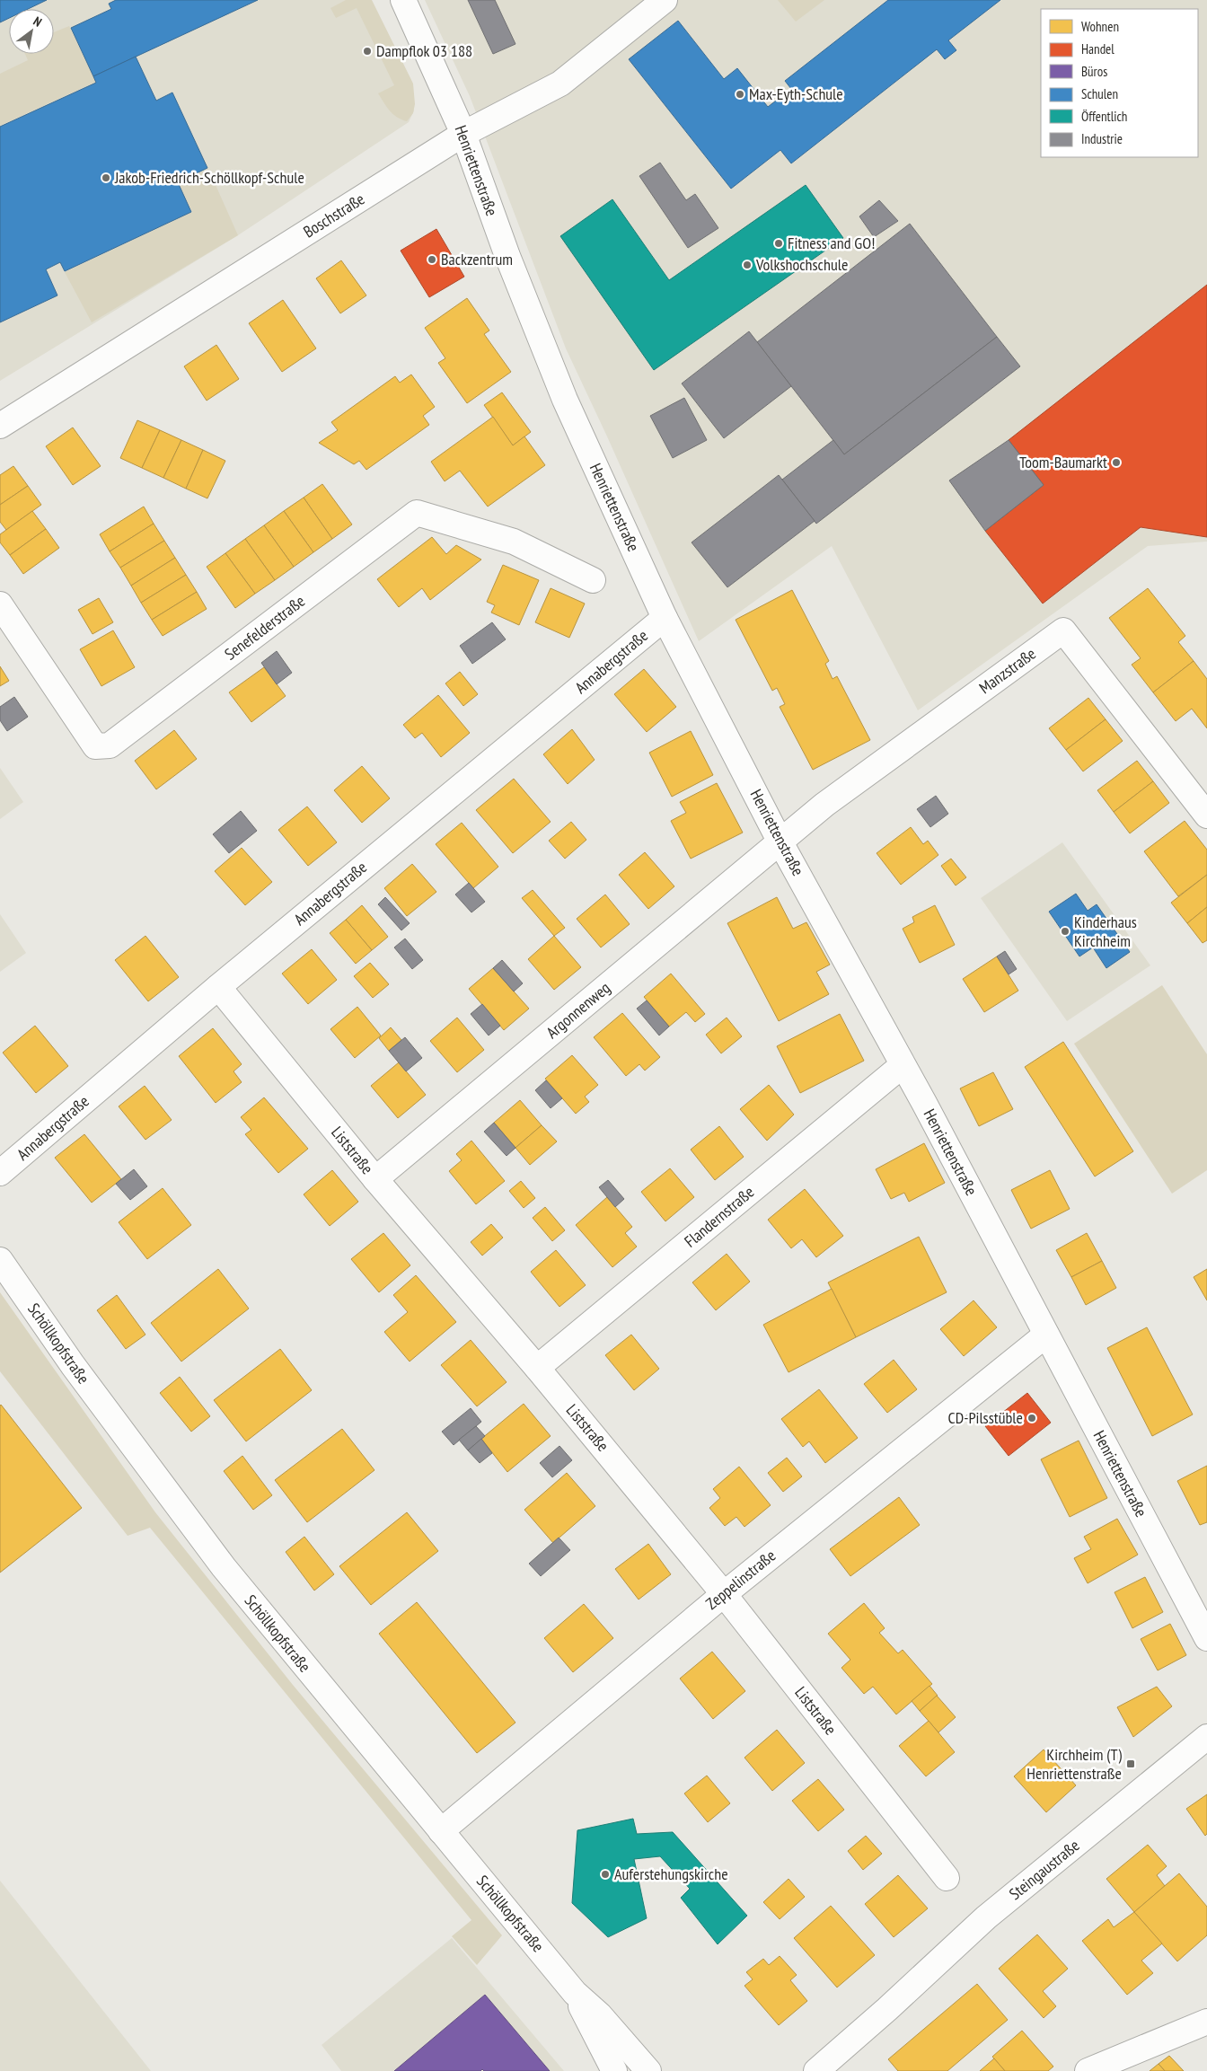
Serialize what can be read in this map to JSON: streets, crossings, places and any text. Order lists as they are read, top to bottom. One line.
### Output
{"streets":{"street":["Henriettenstraße","Boschstraße","Senefelderstraße","Annabergstraße","Manzstraße","Argonnenweg","Liststraße","Flandernstraße","Schöllkopfstraße","Zeppelinstraße","Steingaustraße"]},"crossings":[["Henriettenstraße","Boschstraße"],["Henriettenstraße","Annabergstraße"],["Henriettenstraße","Manzstraße"],["Henriettenstraße","Argonnenweg"],["Henriettenstraße","Flandernstraße"],["Henriettenstraße","Zeppelinstraße"],["Annabergstraße","Liststraße"],["Manzstraße","Argonnenweg"],["Argonnenweg","Liststraße"],["Liststraße","Flandernstraße"],["Liststraße","Zeppelinstraße"],["Schöllkopfstraße","Zeppelinstraße"]],"places":{"other":["Dampflok 03 188","Max-Eyth-Schule","Jakob-Friedrich-Schöllkopf-Schule","Fitness and GO!","Backzentrum","Volkshochschule","Toom-Baumarkt","Kinderhaus Kirchheim","CD-Pilsstüble","Auferstehungskirche"],"transit":["Kirchheim (T) Henriettenstraße"]},"legend":["Wohnen","Handel","Büros","Schulen","Öffentlich","Industrie"],"north":"top right"}
